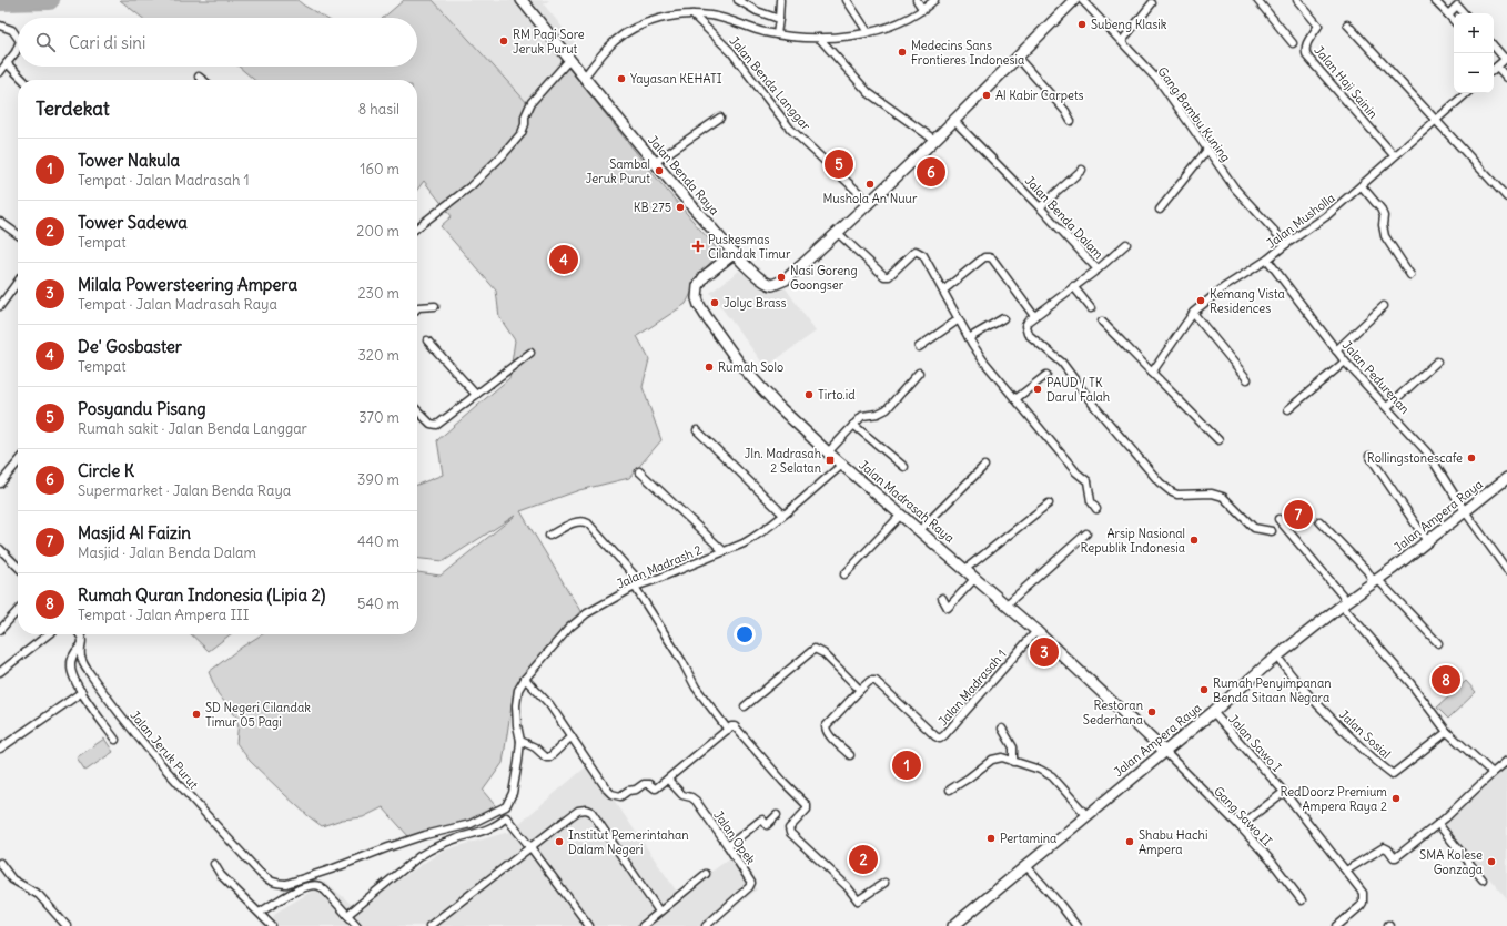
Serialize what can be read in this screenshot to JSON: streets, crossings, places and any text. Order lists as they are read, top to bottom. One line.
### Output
{"streets":{"street":["Jalan Haji Sainin","Jalan Benda Langgar","Gang Bambu Kuning","Jalan Benda Raya","Jalan Benda Dalam","Jalan Musholla","Jalan Pedurenan","Jalan Madrasah Raya","Jalan Ampera Raya","Jalan Madrash 2","Jalan Madrasah 1","Jalan Sosial","Jalan Sawo I","Jalan Jeruk Purut","Gang Sawo II","Jalan Opek"]},"crossings":[["Jalan Haji Sainin","Jalan Musholla"],["Jalan Benda Langgar","Jalan Benda Raya"],["Gang Bambu Kuning","Jalan Musholla"],["Jalan Benda Raya","Jalan Benda Dalam"],["Jalan Benda Raya","Jalan Madrasah Raya"],["Jalan Musholla","Jalan Pedurenan"],["Jalan Pedurenan","Jalan Ampera Raya"],["Jalan Madrasah Raya","Jalan Ampera Raya"],["Jalan Madrasah Raya","Jalan Madrash 2"],["Jalan Madrasah Raya","Jalan Madrasah 1"],["Jalan Madrasah Raya","Gang Sawo II"],["Jalan Ampera Raya","Jalan Sosial"],["Jalan Ampera Raya","Jalan Sawo I"],["Jalan Ampera Raya","Gang Sawo II"],["Jalan Madrash 2","Jalan Jeruk Purut"]],"places":{"other":["Subeng Klasik","RM Pagi Sore Jeruk Purut","Medecins Sans Frontieres Indonesia","Yayasan KEHATI","Al Kabir Carpets","Sambal Jeruk Purut","Mushola An Nuur","KB 275","Nasi Goreng Goongser","Kemang Vista Residences","Jolyc Brass","Rumah Solo","PAUD / TK Darul Falah","Tirto.id","Rollingstonescafe","Arsip Nasional Republik Indonesia","Rumah Penyimpanan Benda Sitaan Negara","Restoran Sederhana","SD Negeri Cilandak Timur 05 Pagi","RedDoorz Premium Ampera Raya 2","Pertamina","Institut Pemerintahan Dalam Negeri","Shabu Hachi Ampera","SMA Kolese Gonzaga"],"health":["Puskesmas Cilandak Timur"],"transit":["Jln. Madrasah 2 Selatan"]},"page":{"map_buttons":["+","−"],"search":"Cari di sini","heading":["Terdekat","8 hasil"],"list":[{"mark":"1","name":"Tower Nakula","note":"Tempat · Jalan Madrasah 1","value":"160 m"},{"mark":"2","name":"Tower Sadewa","note":"Tempat","value":"200 m"},{"mark":"3","name":"Milala Powersteering Ampera","note":"Tempat · Jalan Madrasah Raya","value":"230 m"},{"mark":"4","name":"De' Gosbaster","note":"Tempat","value":"320 m"},{"mark":"5","name":"Posyandu Pisang","note":"Rumah sakit · Jalan Benda Langgar","value":"370 m"},{"mark":"6","name":"Circle K","note":"Supermarket · Jalan Benda Raya","value":"390 m"},{"mark":"7","name":"Masjid Al Faizin","note":"Masjid · Jalan Benda Dalam","value":"440 m"},{"mark":"8","name":"Rumah Quran Indonesia (Lipia 2)","note":"Tempat · Jalan Ampera III","value":"540 m"}],"pins":["5","6","4","7","3","8","1","2"]}}
